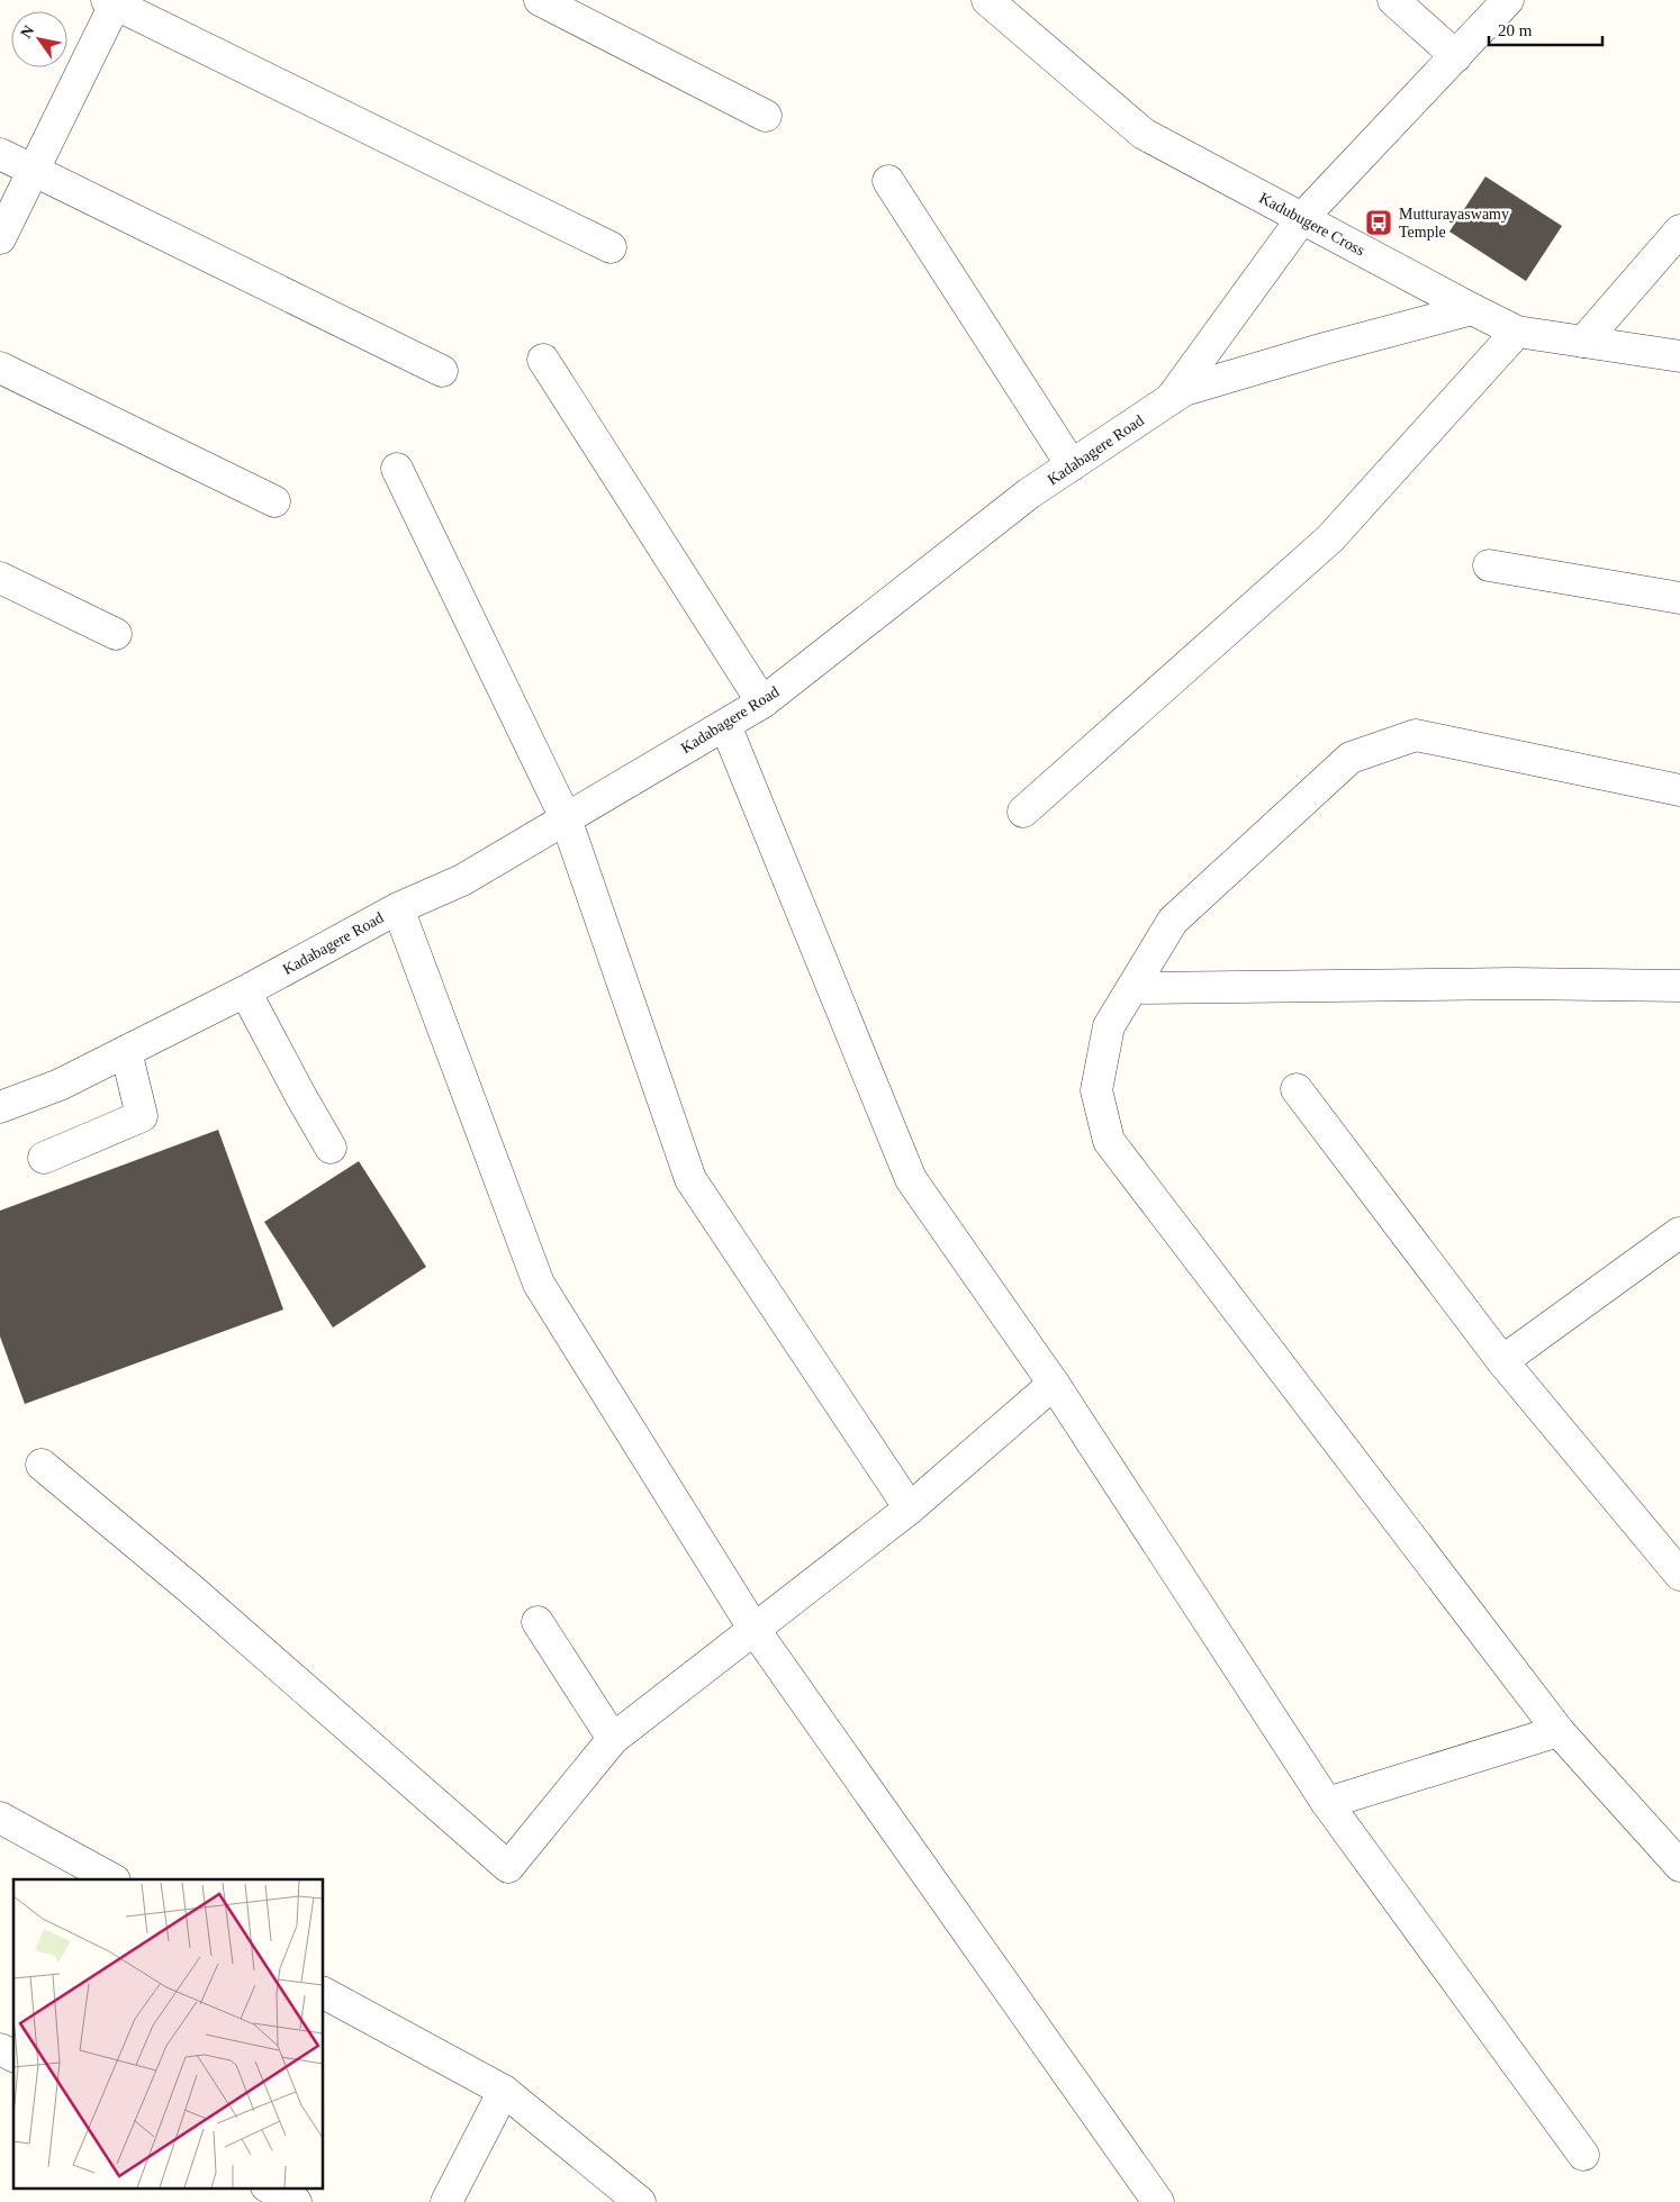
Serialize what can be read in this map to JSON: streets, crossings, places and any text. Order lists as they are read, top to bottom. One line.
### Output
{"streets":{"street":["Kadubugere Cross","Kadabagere Road"]},"crossings":[["Kadubugere Cross","Kadabagere Road"]],"places":{"bus stop":["Mutturayaswamy Temple"]},"scale_bar":"20 m","north":"top left"}
